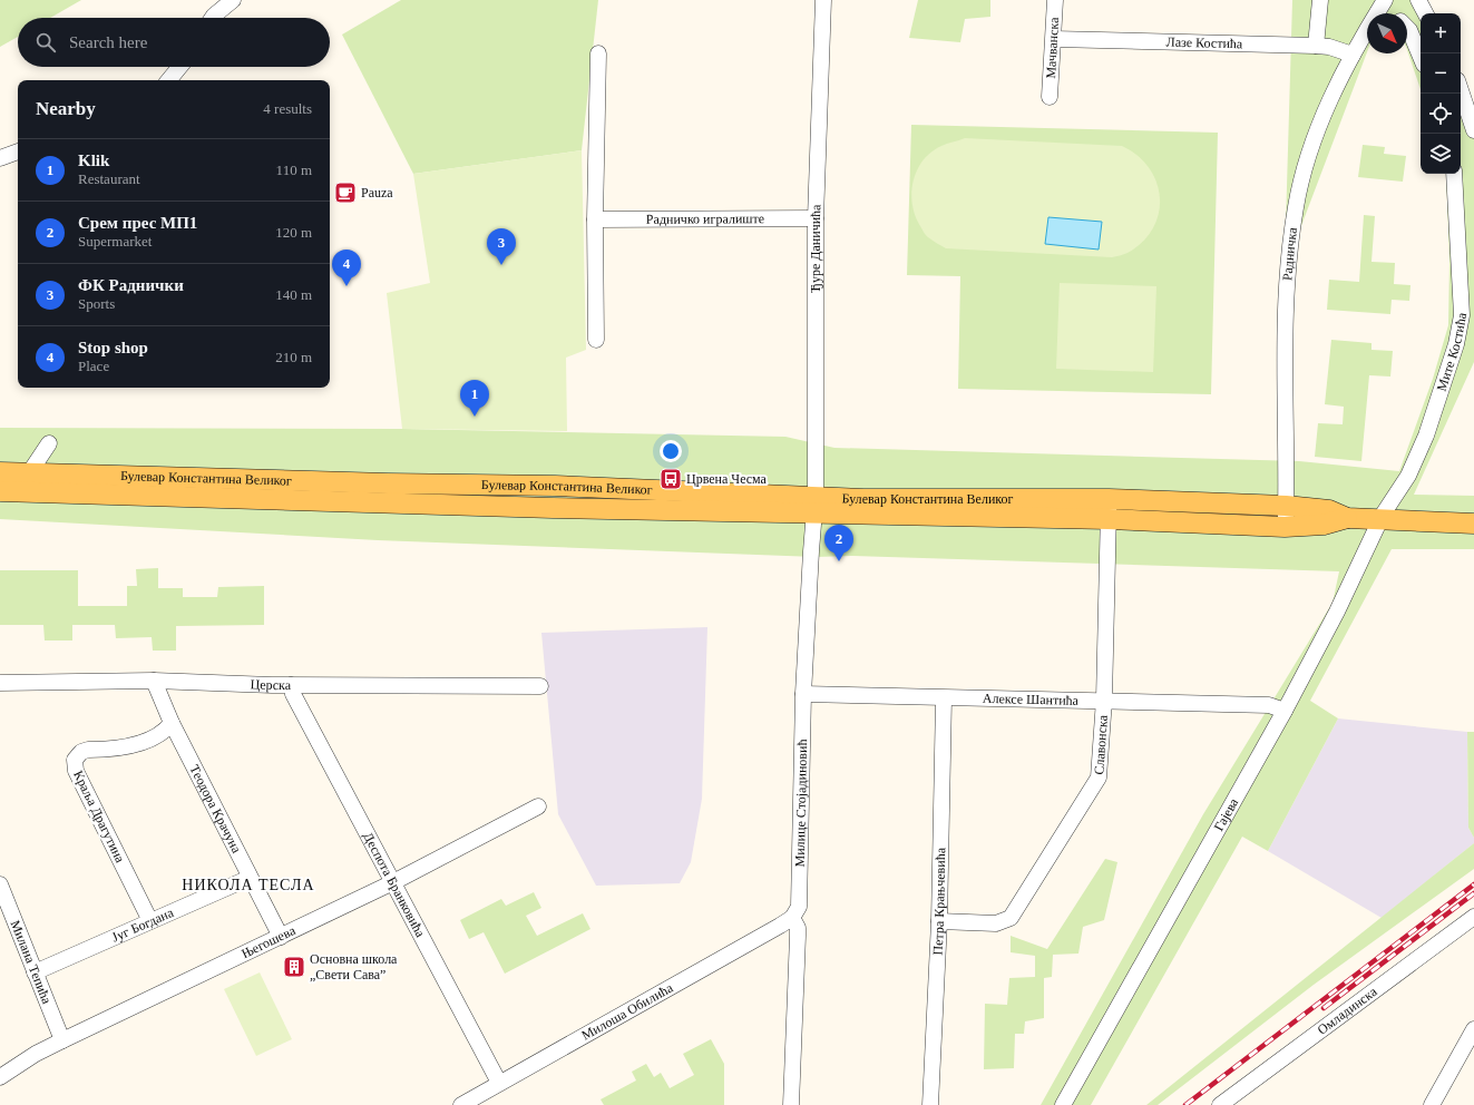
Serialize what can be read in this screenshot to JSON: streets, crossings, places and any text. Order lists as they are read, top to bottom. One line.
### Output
{"streets":{"main road":["Булевар Константина Великог"],"street":["Лазе Костића","Мачванска","Радничко игралиште","Ђуре Даничића","Радничка","Мите Костића","Церска","Алексе Шантића","Славонска","Милице Стојадиновић","Теодора Крачуна","Гајева","Краља Драгутина","Деспота Бранковића","Петра Крањчевића","Југ Богдана","Његошева","Милана Тепића","Омладинска","Милоша Обилића"]},"crossings":[["Лазе Костића","Мачванска"],["Лазе Костића","Радничка"],["Радничко игралиште","Ђуре Даничића"],["Ђуре Даничића","Булевар Константина Великог"],["Ђуре Даничића","Милице Стојадиновић"],["Радничка","Булевар Константина Великог"],["Мите Костића","Булевар Константина Великог"],["Мите Костића","Гајева"],["Булевар Константина Великог","Славонска"],["Булевар Константина Великог","Милице Стојадиновић"],["Булевар Константина Великог","Гајева"],["Церска","Теодора Крачуна"],["Церска","Деспота Бранковића"],["Алексе Шантића","Славонска"],["Алексе Шантића","Милице Стојадиновић"],["Алексе Шантића","Гајева"],["Алексе Шантића","Петра Крањчевића"],["Славонска","Петра Крањчевића"],["Милице Стојадиновић","Милоша Обилића"],["Теодора Крачуна","Краља Драгутина"],["Теодора Крачуна","Југ Богдана"],["Теодора Крачуна","Његошева"],["Краља Драгутина","Југ Богдана"],["Деспота Бранковића","Његошева"],["Деспота Бранковића","Милоша Обилића"],["Југ Богдана","Милана Тепића"],["Његошева","Милана Тепића"]],"districts":["НИКОЛА ТЕСЛА"],"places":{"cafe":["Pauza"],"bus stop":["Црвена Чесма"],"building":["Основна школа „Свети Сава”"]},"north":"bottom right","page":{"map_buttons":["+","−"],"search":"Search here","heading":["Nearby","4 results"],"list":[{"mark":"1","name":"Klik","note":"Restaurant","value":"110 m"},{"mark":"2","name":"Срем прес МП1","note":"Supermarket","value":"120 m"},{"mark":"3","name":"ФК Раднички","note":"Sports","value":"140 m"},{"mark":"4","name":"Stop shop","note":"Place","value":"210 m"}],"pins":["3","4","1","2"]}}
